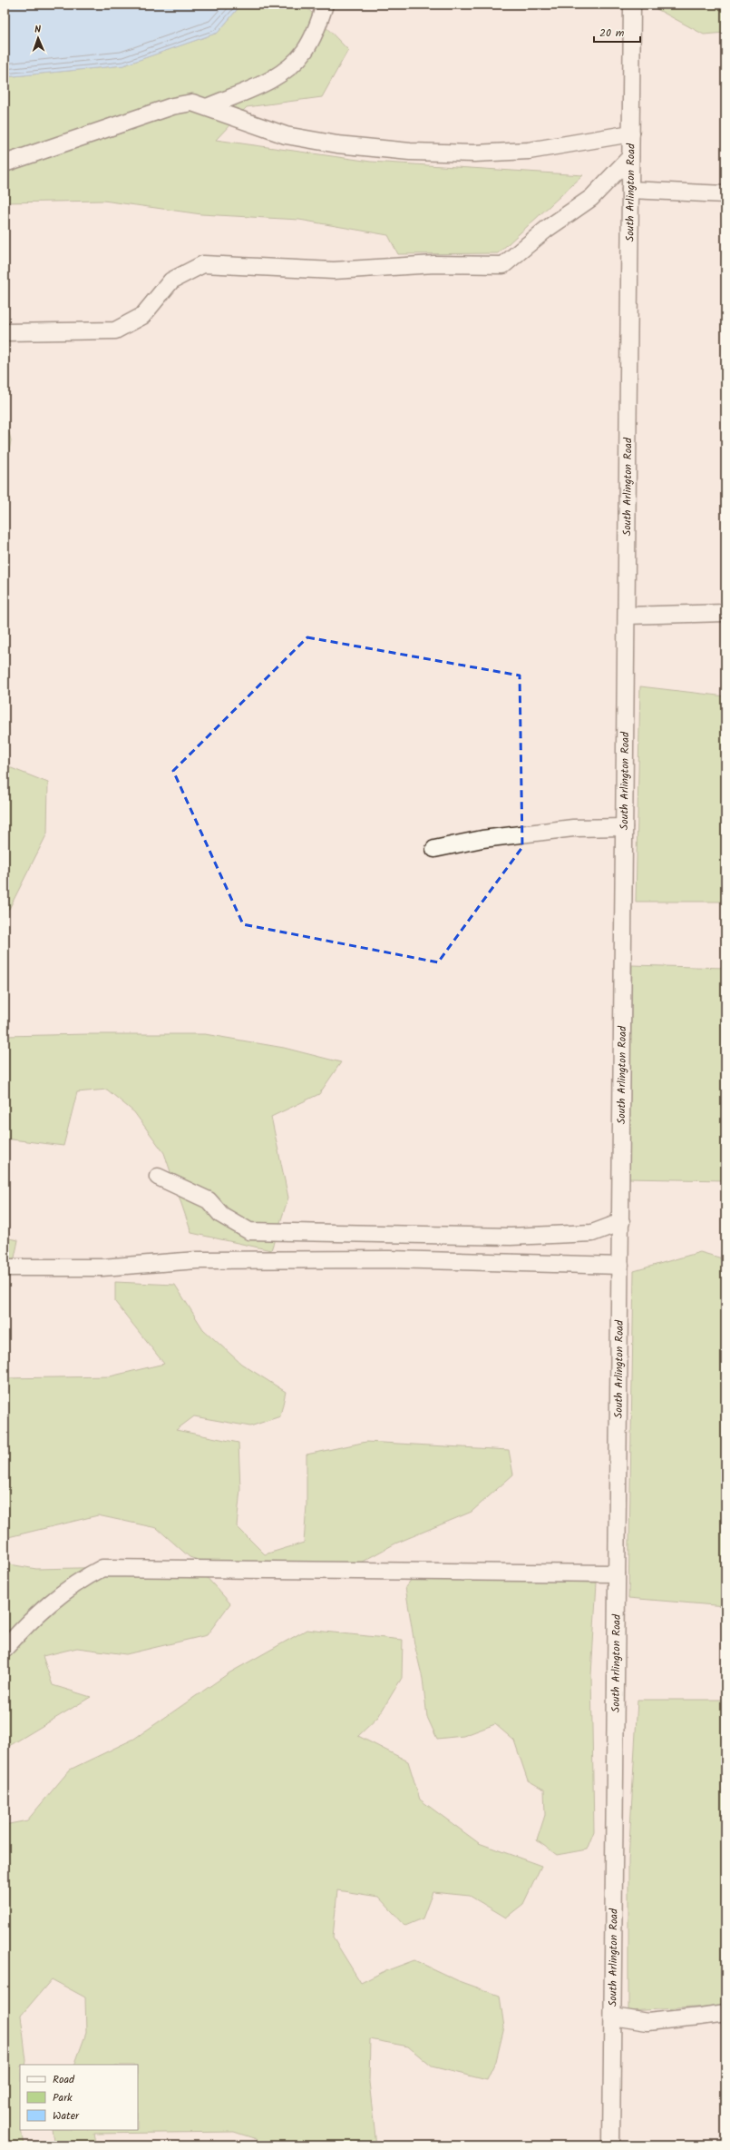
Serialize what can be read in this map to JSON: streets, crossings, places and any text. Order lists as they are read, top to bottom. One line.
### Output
{"streets":{"street":["South Arlington Road"]},"legend":["Road","Park","Water"],"scale_bar":"20 m","north":"top"}
